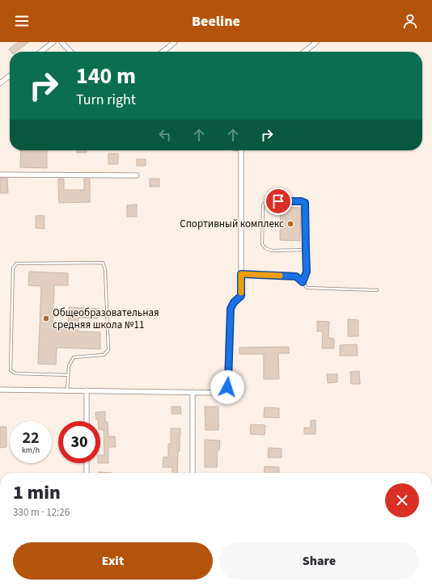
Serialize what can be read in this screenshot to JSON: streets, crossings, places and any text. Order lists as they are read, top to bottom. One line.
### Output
{"places":["Спортивный комплекс","Общеобразовательная средняя школа №11"],"page":{"header":"Beeline","turn":["140 m","Turn right"],"speed":"22 km/h","limit":"30","heading":["1 min","330 m · 12:26"],"buttons":["Exit","Share"]}}
